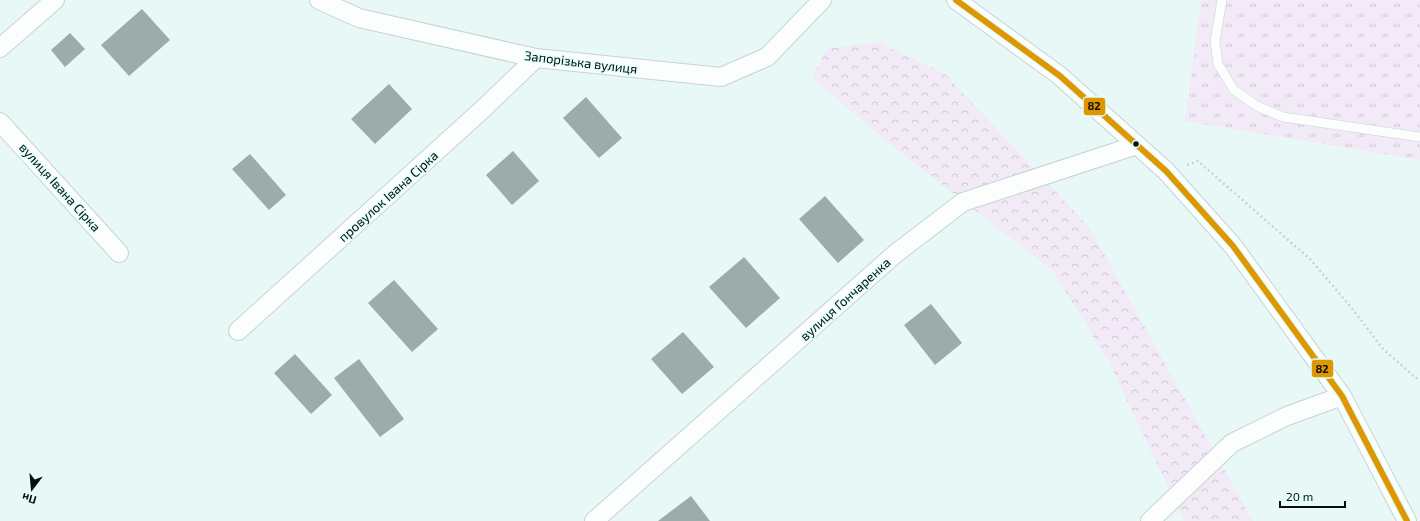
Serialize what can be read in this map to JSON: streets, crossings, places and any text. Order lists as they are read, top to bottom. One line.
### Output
{"streets":{"street":["Запорізька вулиця","вулиця Івана Сірка","провулок Івана Сірка","вулиця Гончаренка"]},"crossings":[["Запорізька вулиця","провулок Івана Сірка"]],"lines":["transit line 82"],"scale_bar":"20 m","north":"bottom"}
